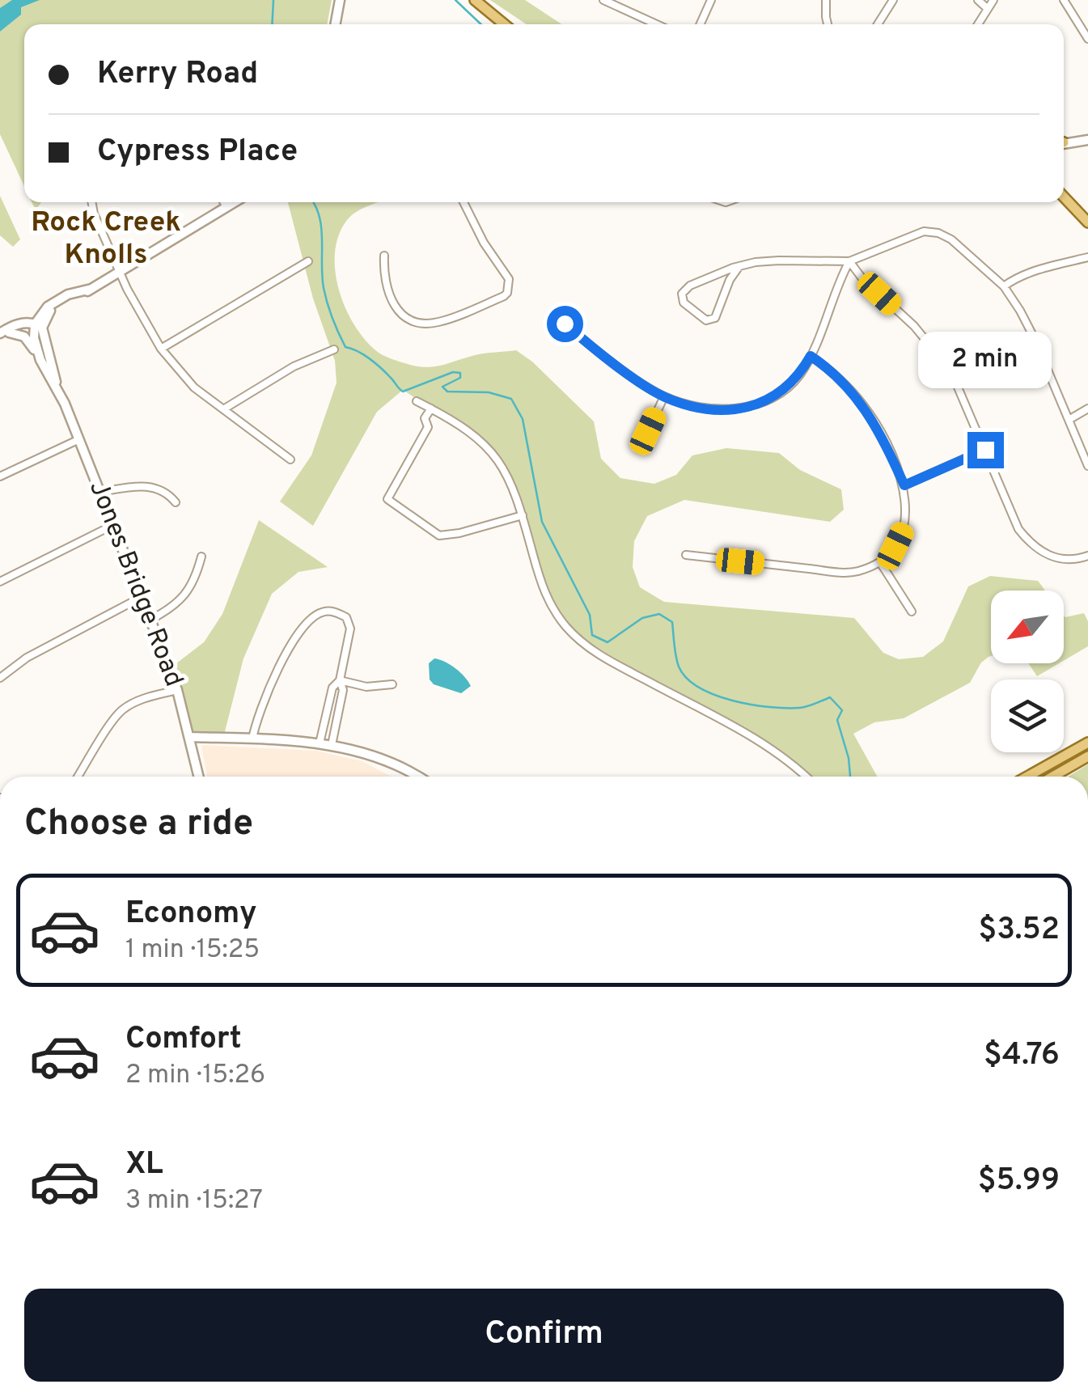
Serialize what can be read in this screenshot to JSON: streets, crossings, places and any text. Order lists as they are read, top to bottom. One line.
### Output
{"streets":{"main road":["Jones Bridge Road"]},"districts":["Rock Creek Knolls"],"north":"bottom left","page":{"banner":["Kerry Road","Cypress Place"],"bubble":"2 min","heading":"Choose a ride","list":[{"name":"Economy","note":"1 min · 15:25","value":"$3.52"},{"name":"Comfort","note":"2 min · 15:26","value":"$4.76"},{"name":"XL","note":"3 min · 15:27","value":"$5.99"}],"buttons":"Confirm"}}
